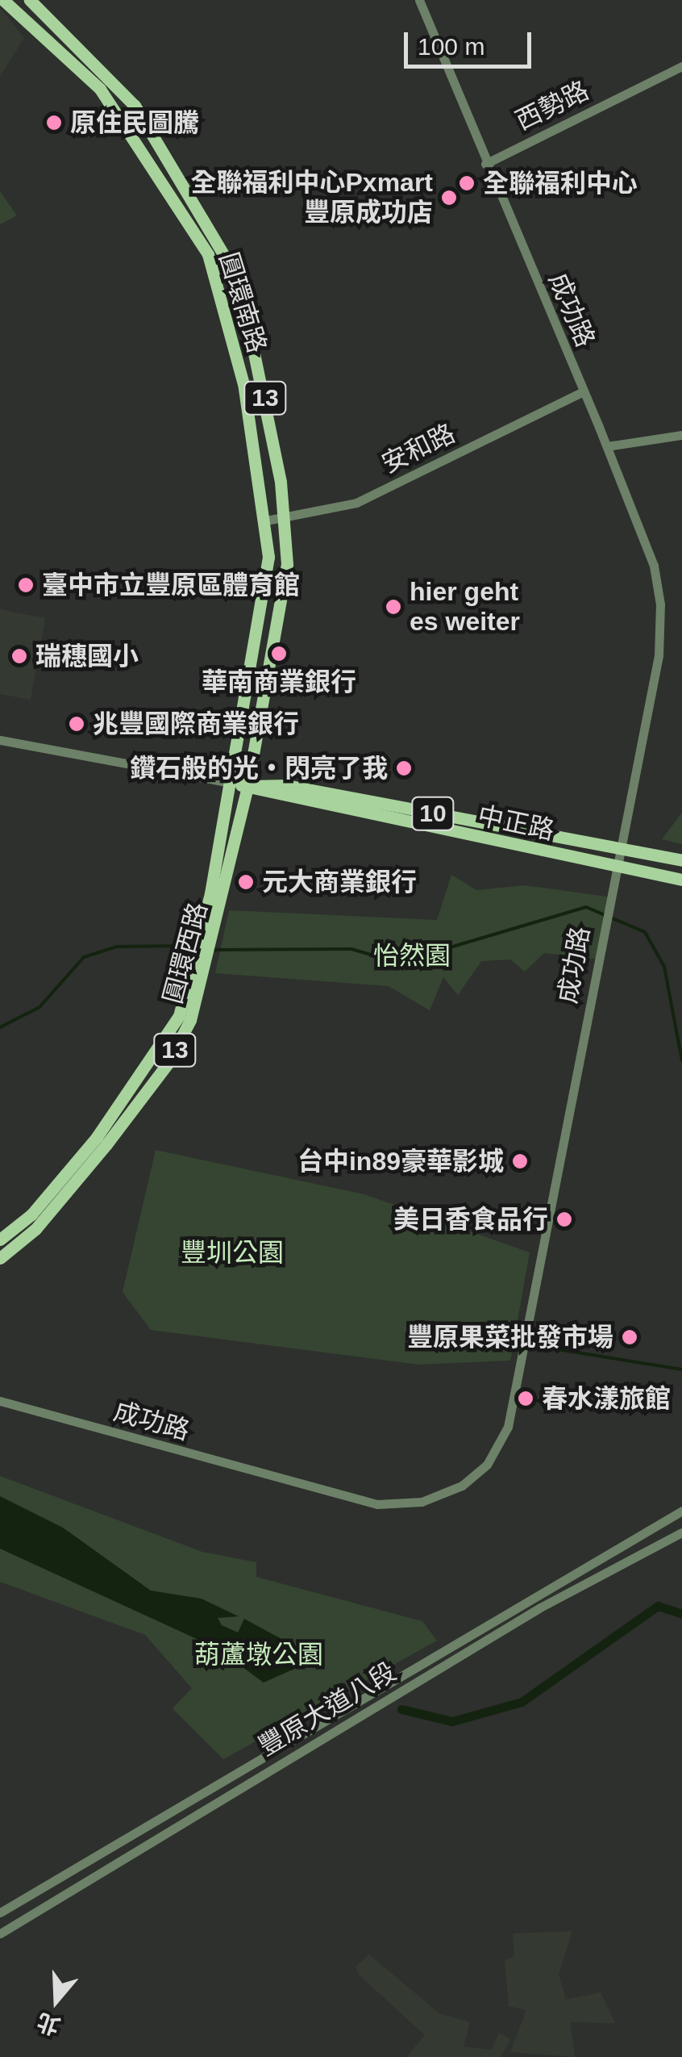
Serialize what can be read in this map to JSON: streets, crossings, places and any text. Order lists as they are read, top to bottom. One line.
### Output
{"streets":{"main road":["圓環南路","13","10","中正路","圓環西路"],"street":["西勢路","成功路","安和路","豐原大道八段"]},"crossings":[["西勢路","成功路"],["圓環南路","安和路"],["圓環南路","中正路"],["圓環南路","圓環西路"],["成功路","安和路"],["成功路","中正路"],["中正路","圓環西路"]],"parks":["怡然園","豐圳公園","葫蘆墩公園"],"places":["原住民圖騰","全聯福利中心","全聯福利中心Pxmart 豐原成功店","臺中市立豐原區體育館","hier geht es weiter","華南商業銀行","瑞穗國小","兆豐國際商業銀行","鑽石般的光‧閃亮了我","元大商業銀行","台中in89豪華影城","美日香食品行","豐原果菜批發市場","春水漾旅館"],"scale_bar":"100 m","north":"bottom"}
